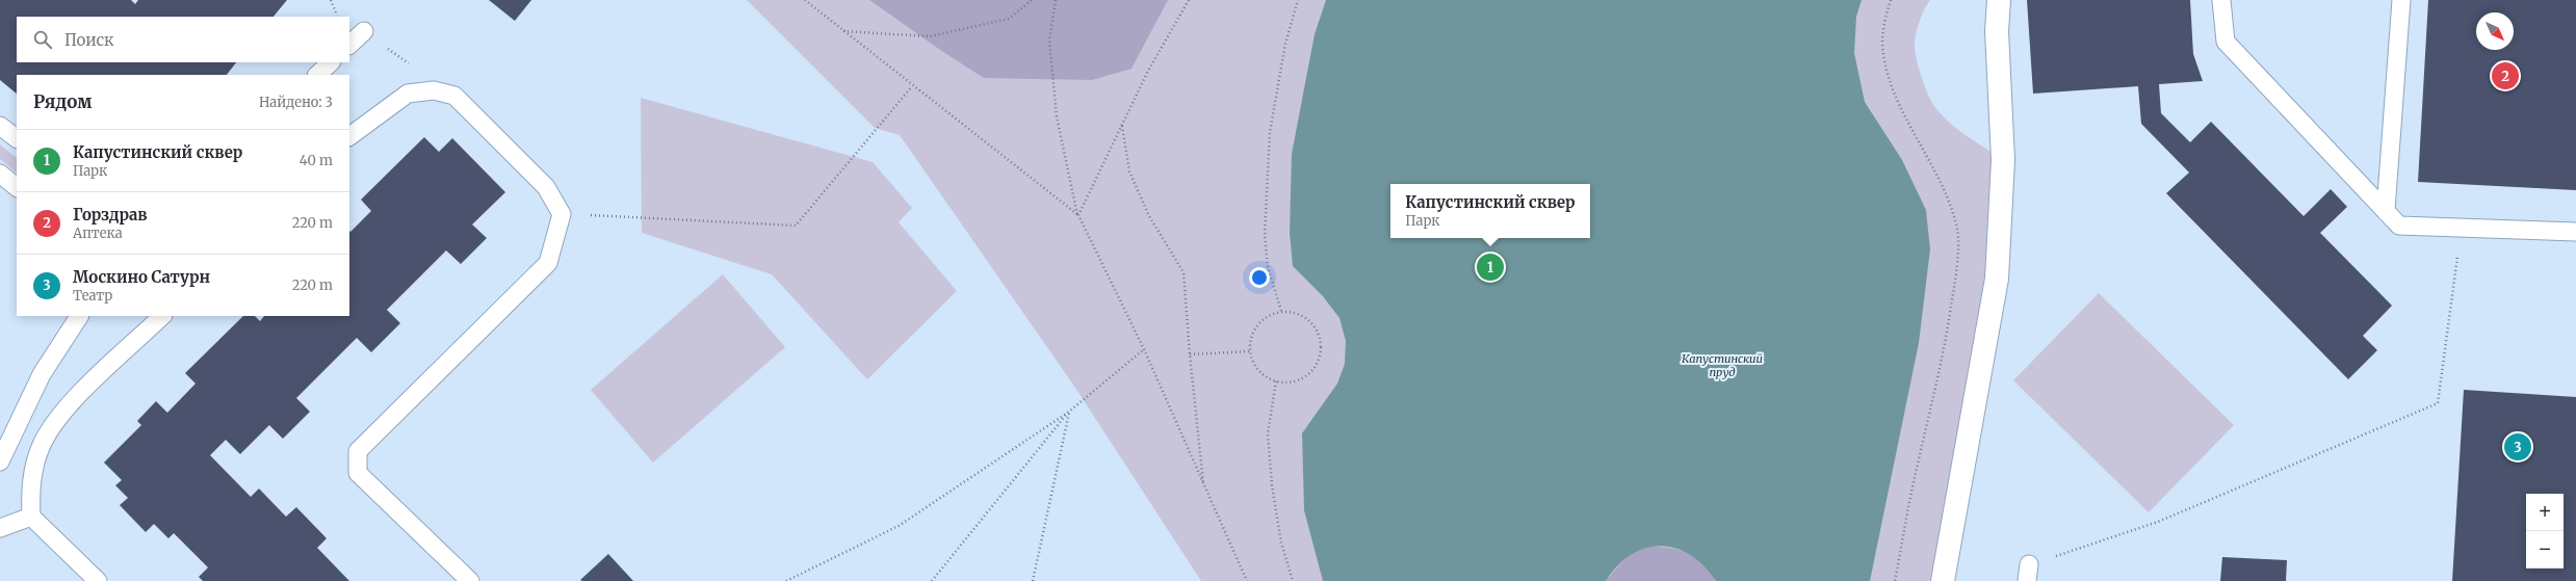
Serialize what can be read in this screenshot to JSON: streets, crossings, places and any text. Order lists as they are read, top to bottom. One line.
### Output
{"water":["Капустинский пруд"],"north":"bottom right","page":{"search":"Поиск","pins":["2","1","3"],"heading":["Рядом","Найдено: 3"],"list":[{"mark":"1","name":"Капустинский сквер","note":"Парк","value":"40 m"},{"mark":"2","name":"Горздрав","note":"Аптека","value":"220 m"},{"mark":"3","name":"Москино Сатурн","note":"Театр","value":"220 m"}],"popup":["Капустинский сквер","Парк"],"map_buttons":["+","−"]}}
